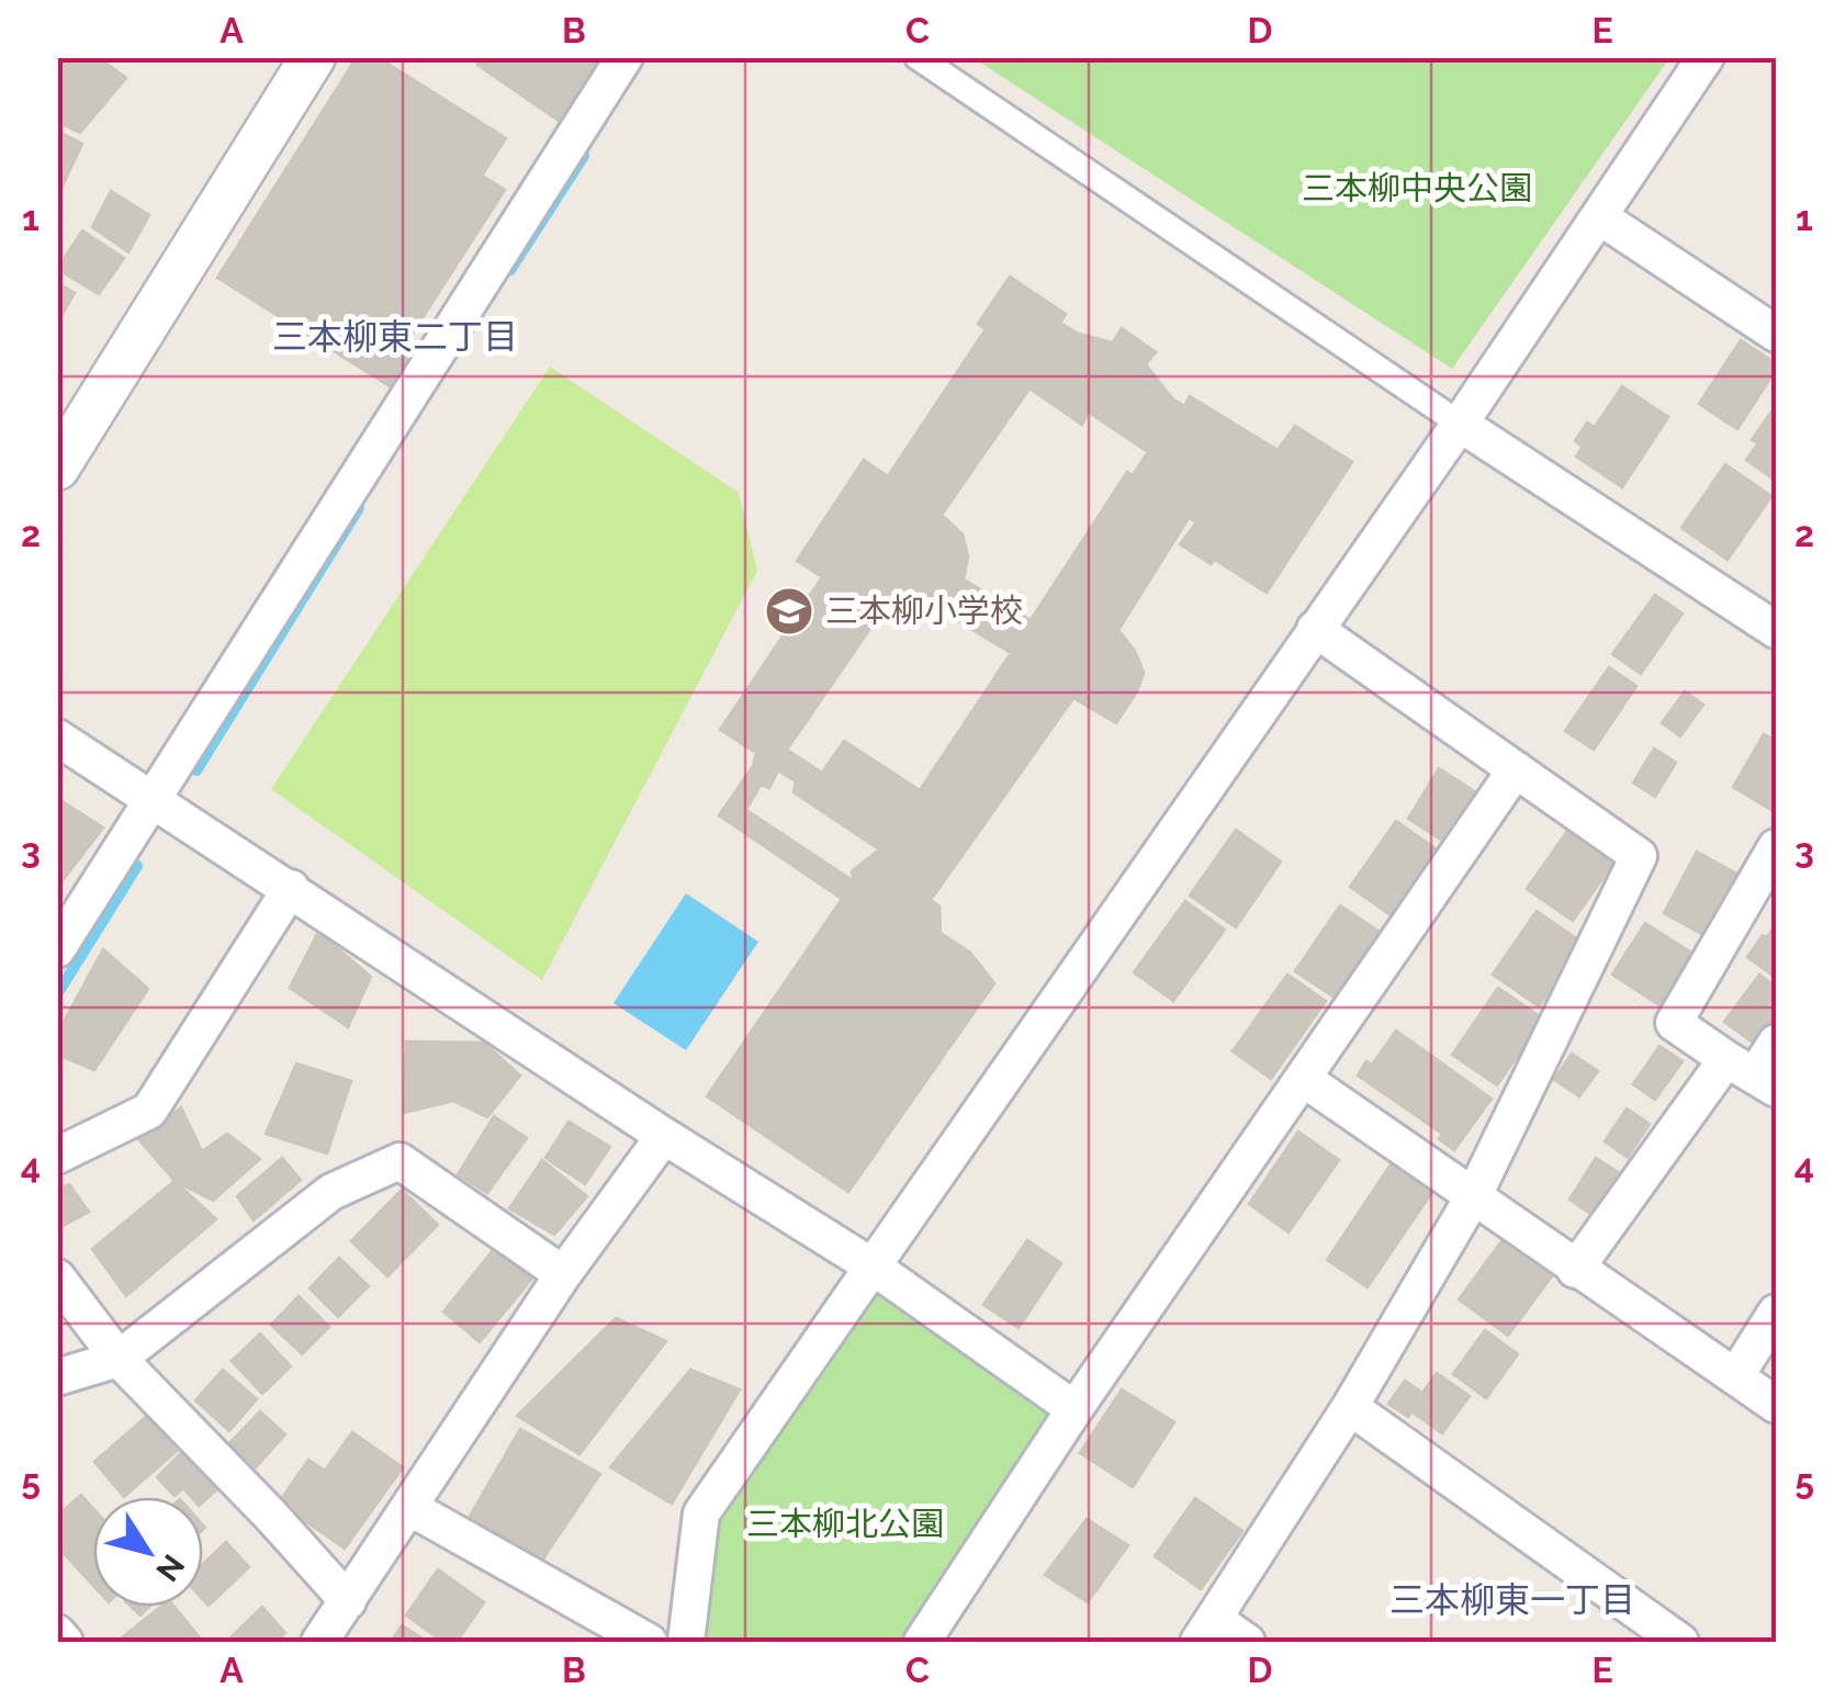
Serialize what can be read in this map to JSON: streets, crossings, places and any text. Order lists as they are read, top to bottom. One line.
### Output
{"districts":["三本柳東二丁目","三本柳東一丁目"],"parks":["三本柳中央公園","三本柳北公園"],"places":{"school or university":["三本柳小学校"]},"north":"bottom right","grid":{"columns":["A","B","C","D","E"],"rows":["1","2","3","4","5"]}}
